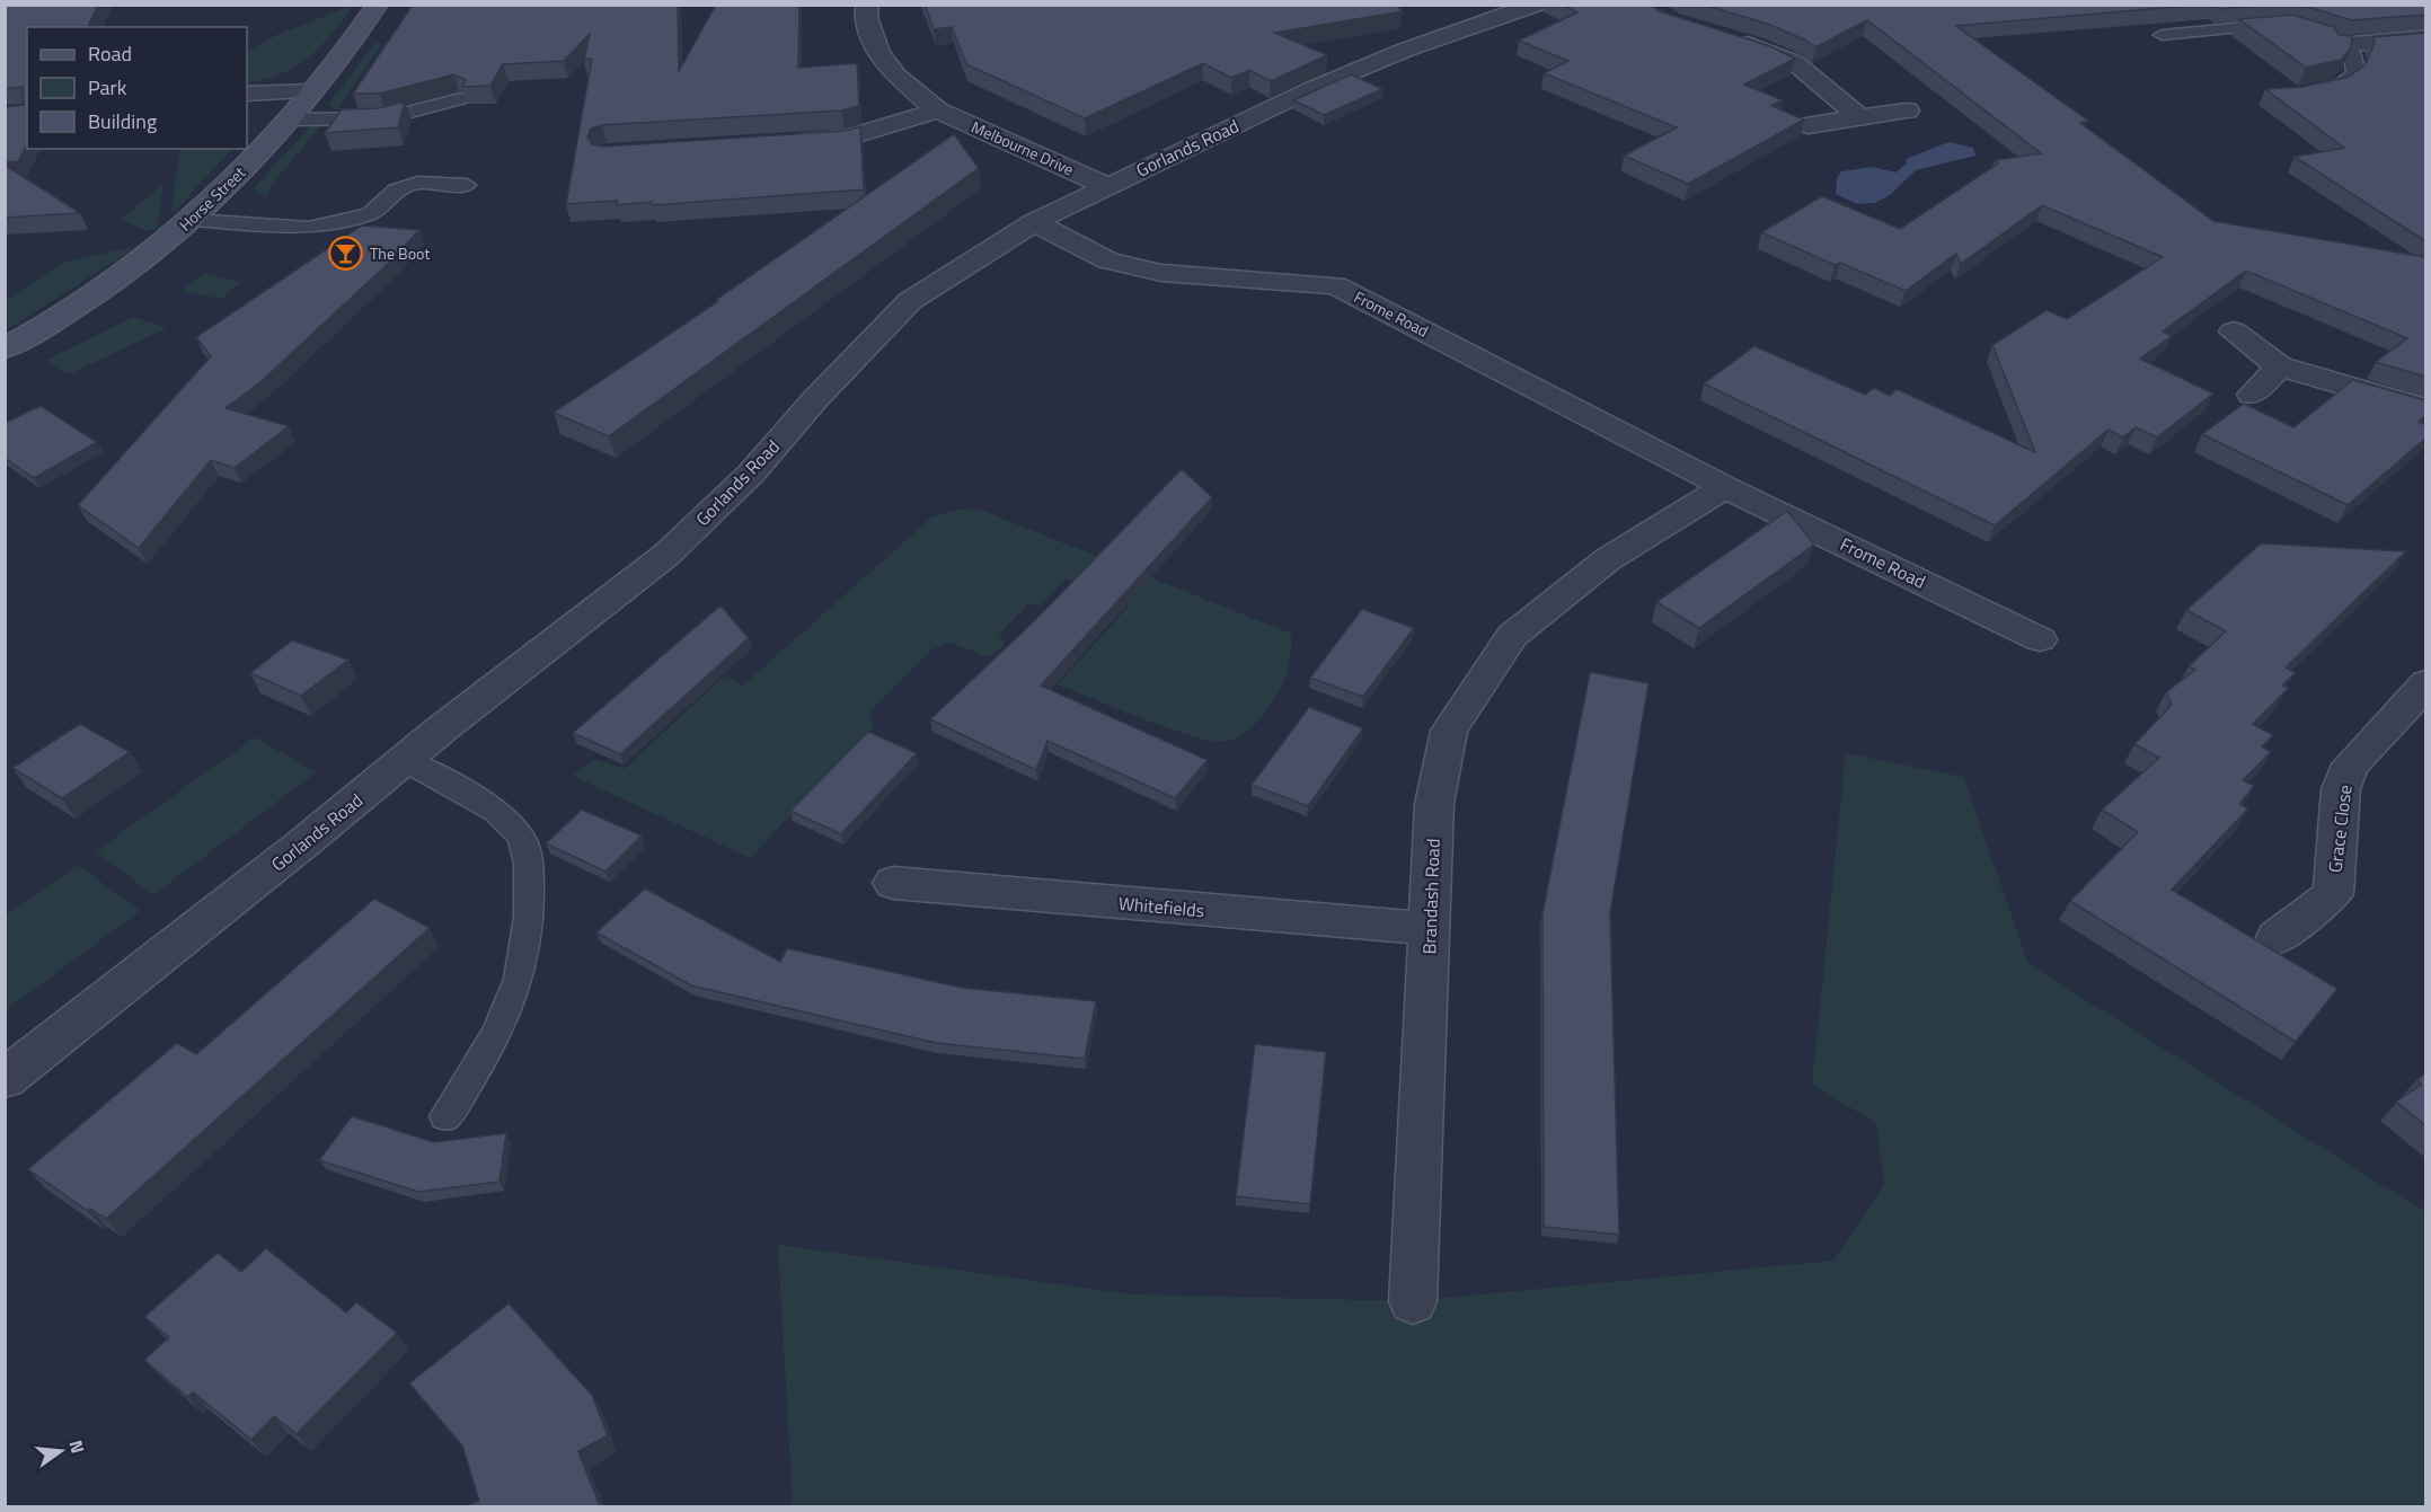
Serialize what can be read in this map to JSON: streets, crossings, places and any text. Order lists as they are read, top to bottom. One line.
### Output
{"streets":{"main road":["Horse Street"],"street":["Melbourne Drive","Gorlands Road","Frome Road","Grace Close","Brandash Road","Whitefields"]},"crossings":[["Melbourne Drive","Gorlands Road"],["Gorlands Road","Frome Road"],["Frome Road","Brandash Road"],["Brandash Road","Whitefields"]],"places":{"bar":["The Boot"]},"legend":["Road","Park","Building"],"north":"right"}
